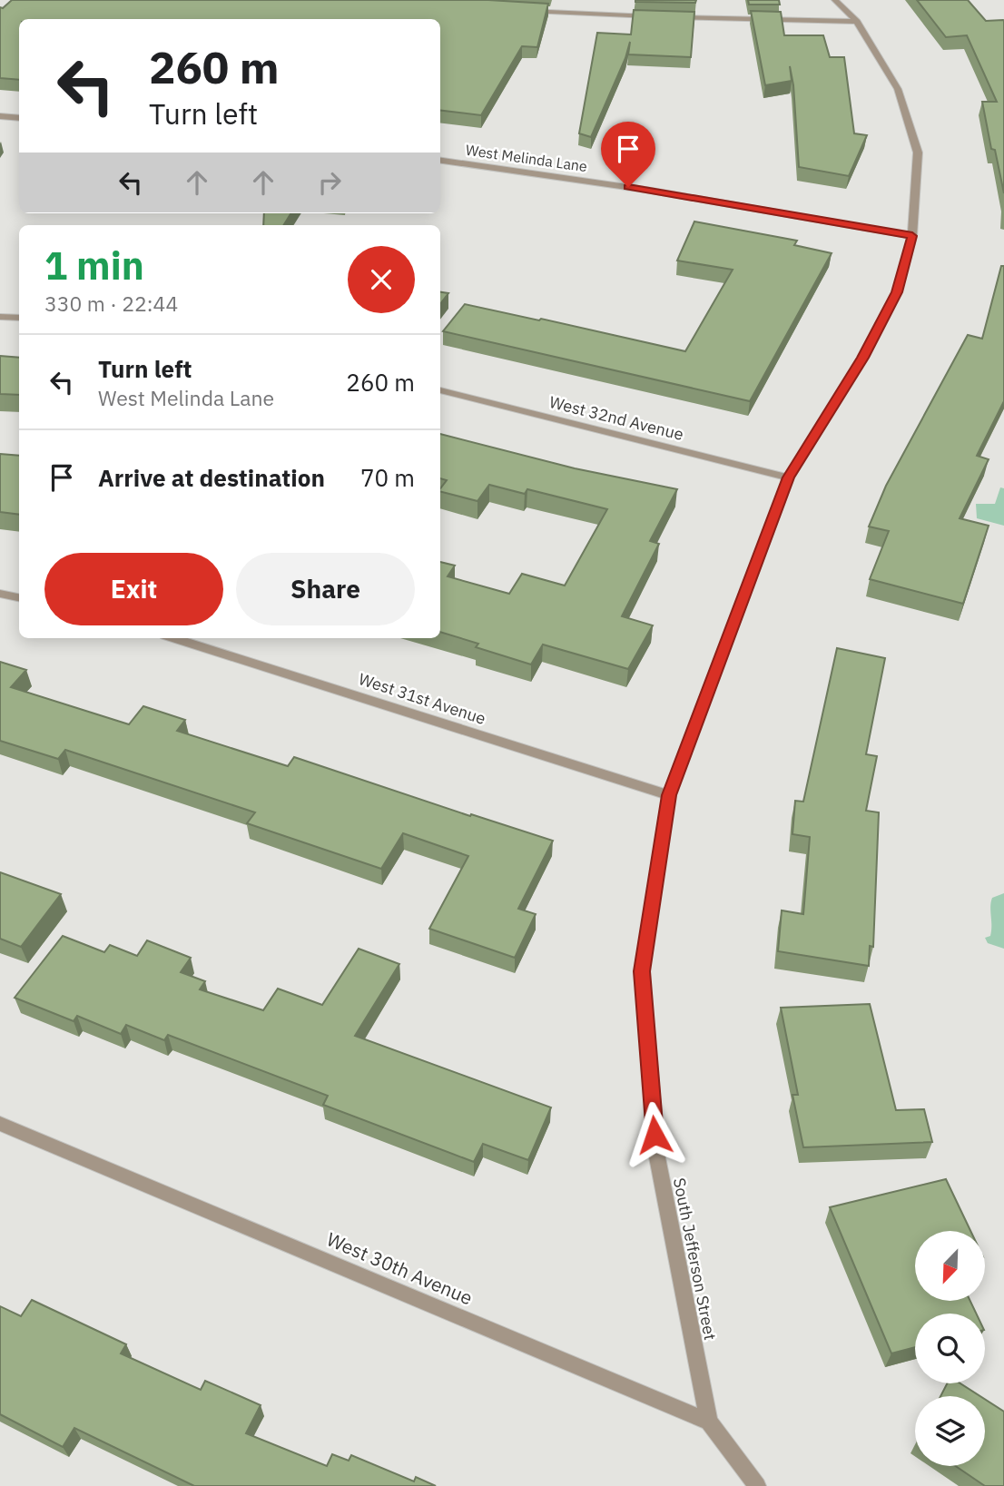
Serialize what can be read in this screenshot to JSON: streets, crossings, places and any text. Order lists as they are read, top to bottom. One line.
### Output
{"streets":{"street":["West Melinda Lane","West 32nd Avenue","West 31st Avenue","South Jefferson Street","West 30th Avenue"]},"crossings":[["West Melinda Lane","South Jefferson Street"],["West 32nd Avenue","South Jefferson Street"],["West 31st Avenue","South Jefferson Street"],["South Jefferson Street","West 30th Avenue"]],"north":"bottom left","page":{"turn":["260 m","Turn left"],"heading":["1 min","330 m · 22:44"],"list":[{"name":"Turn left","note":"West Melinda Lane","value":"260 m"},{"name":"Arrive at destination","value":"70 m"}],"buttons":["Exit","Share"]}}
